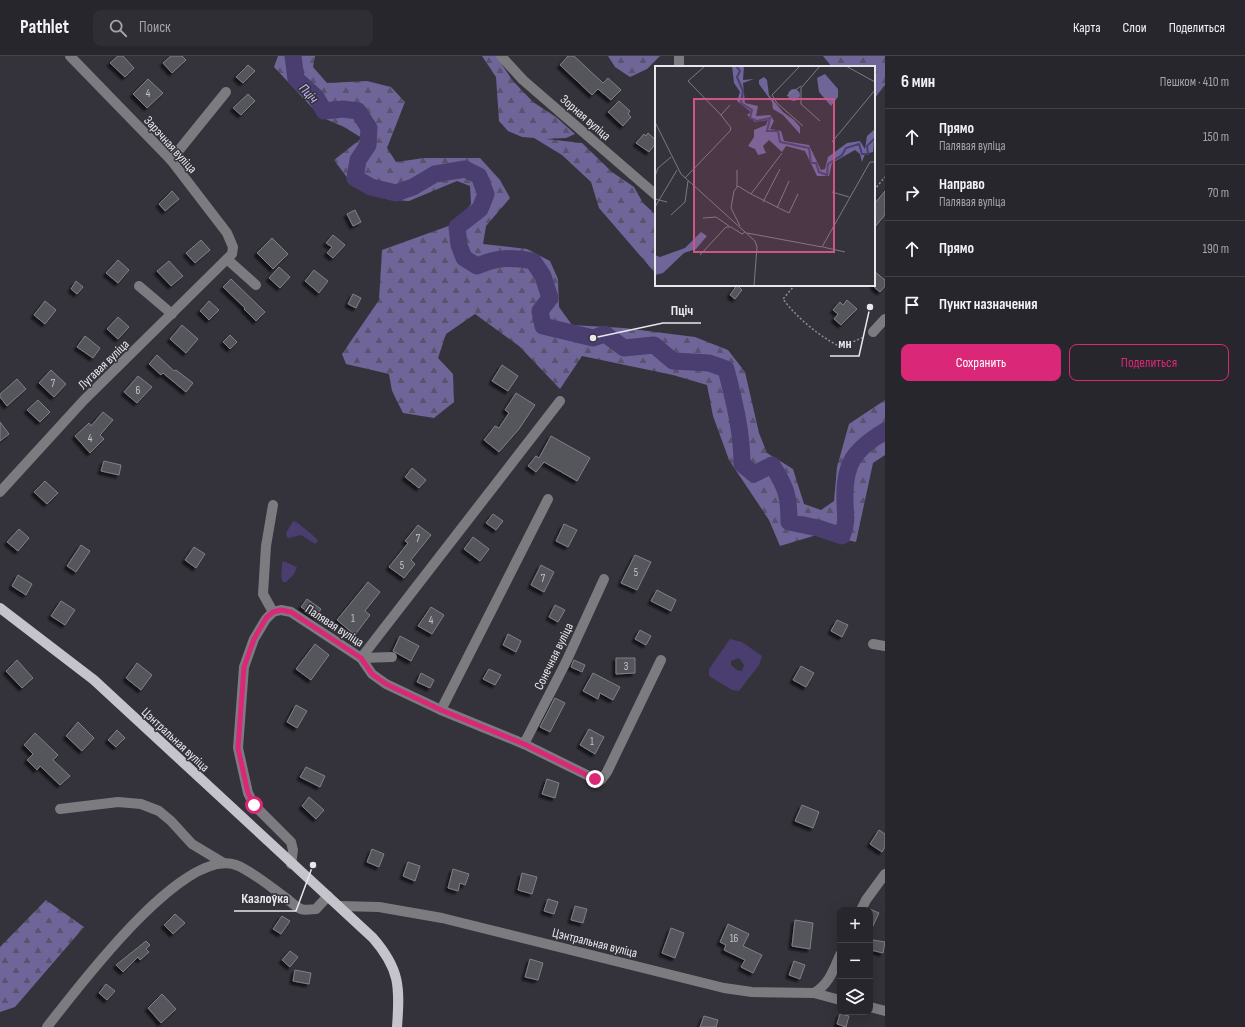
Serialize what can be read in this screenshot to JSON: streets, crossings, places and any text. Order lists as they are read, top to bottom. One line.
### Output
{"streets":{"main road":["Цэнтральная вуліца"],"street":["Зорная вуліца","Зарэчная вуліца","Лугавая вуліца","Палявая вуліца","Сонечная вуліца"]},"crossings":[["Зарэчная вуліца","Лугавая вуліца"]],"water":["Пціч"],"places":["мн","Пціч","Казлоўка"],"house_numbers":["4","7","6","4","7","5","5","7","1","4","3","1","16"],"page":{"header":"Pathlet","search":"Поиск","nav":["Карта","Слои","Поделиться"],"heading":["6 мин","Пешком · 410 m"],"list":[["Прямо","Палявая вуліца","150 m"],["Направо","Палявая вуліца","70 m"],["Прямо","190 m"],"Пункт назначения"],"buttons":["Сохранить","Поделиться"],"map_buttons":["+","−"]}}
